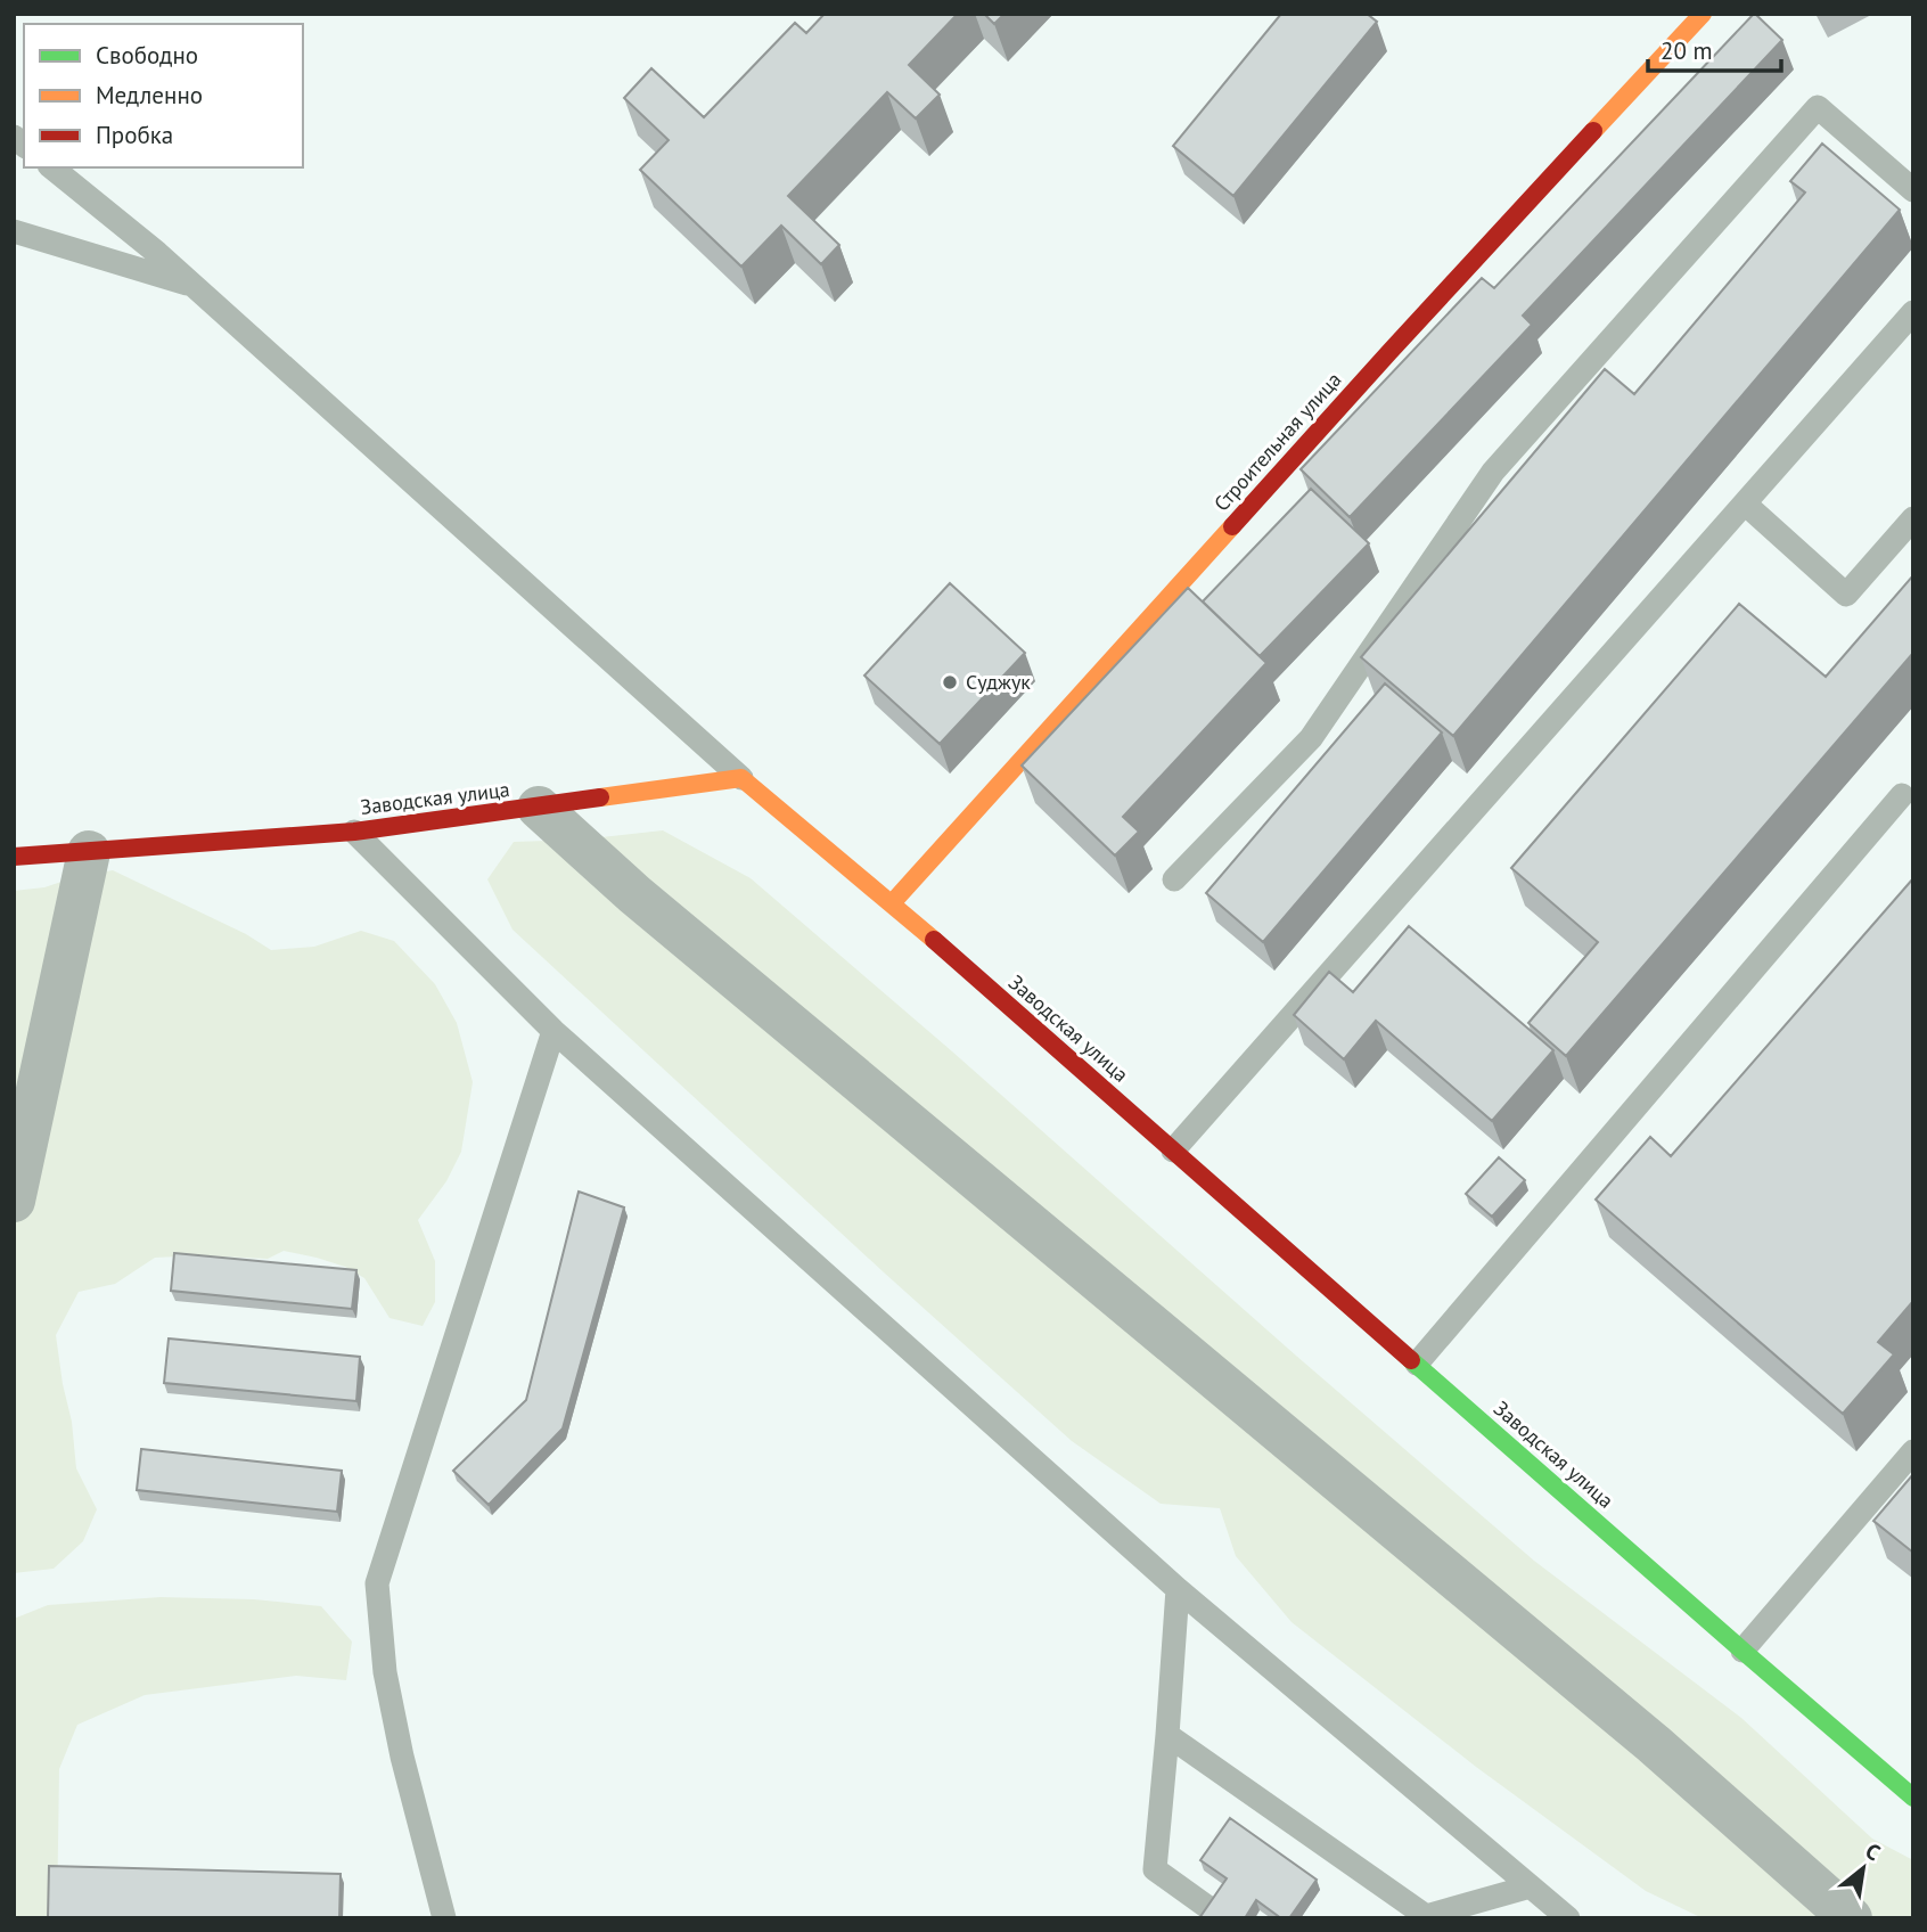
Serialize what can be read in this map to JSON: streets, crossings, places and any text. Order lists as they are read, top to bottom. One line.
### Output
{"streets":{"main road":["Строительная улица","Заводская улица"]},"crossings":[["Строительная улица","Заводская улица"]],"places":["Суджук"],"legend":["Свободно","Медленно","Пробка"],"scale_bar":"20 m","north":"top right"}
